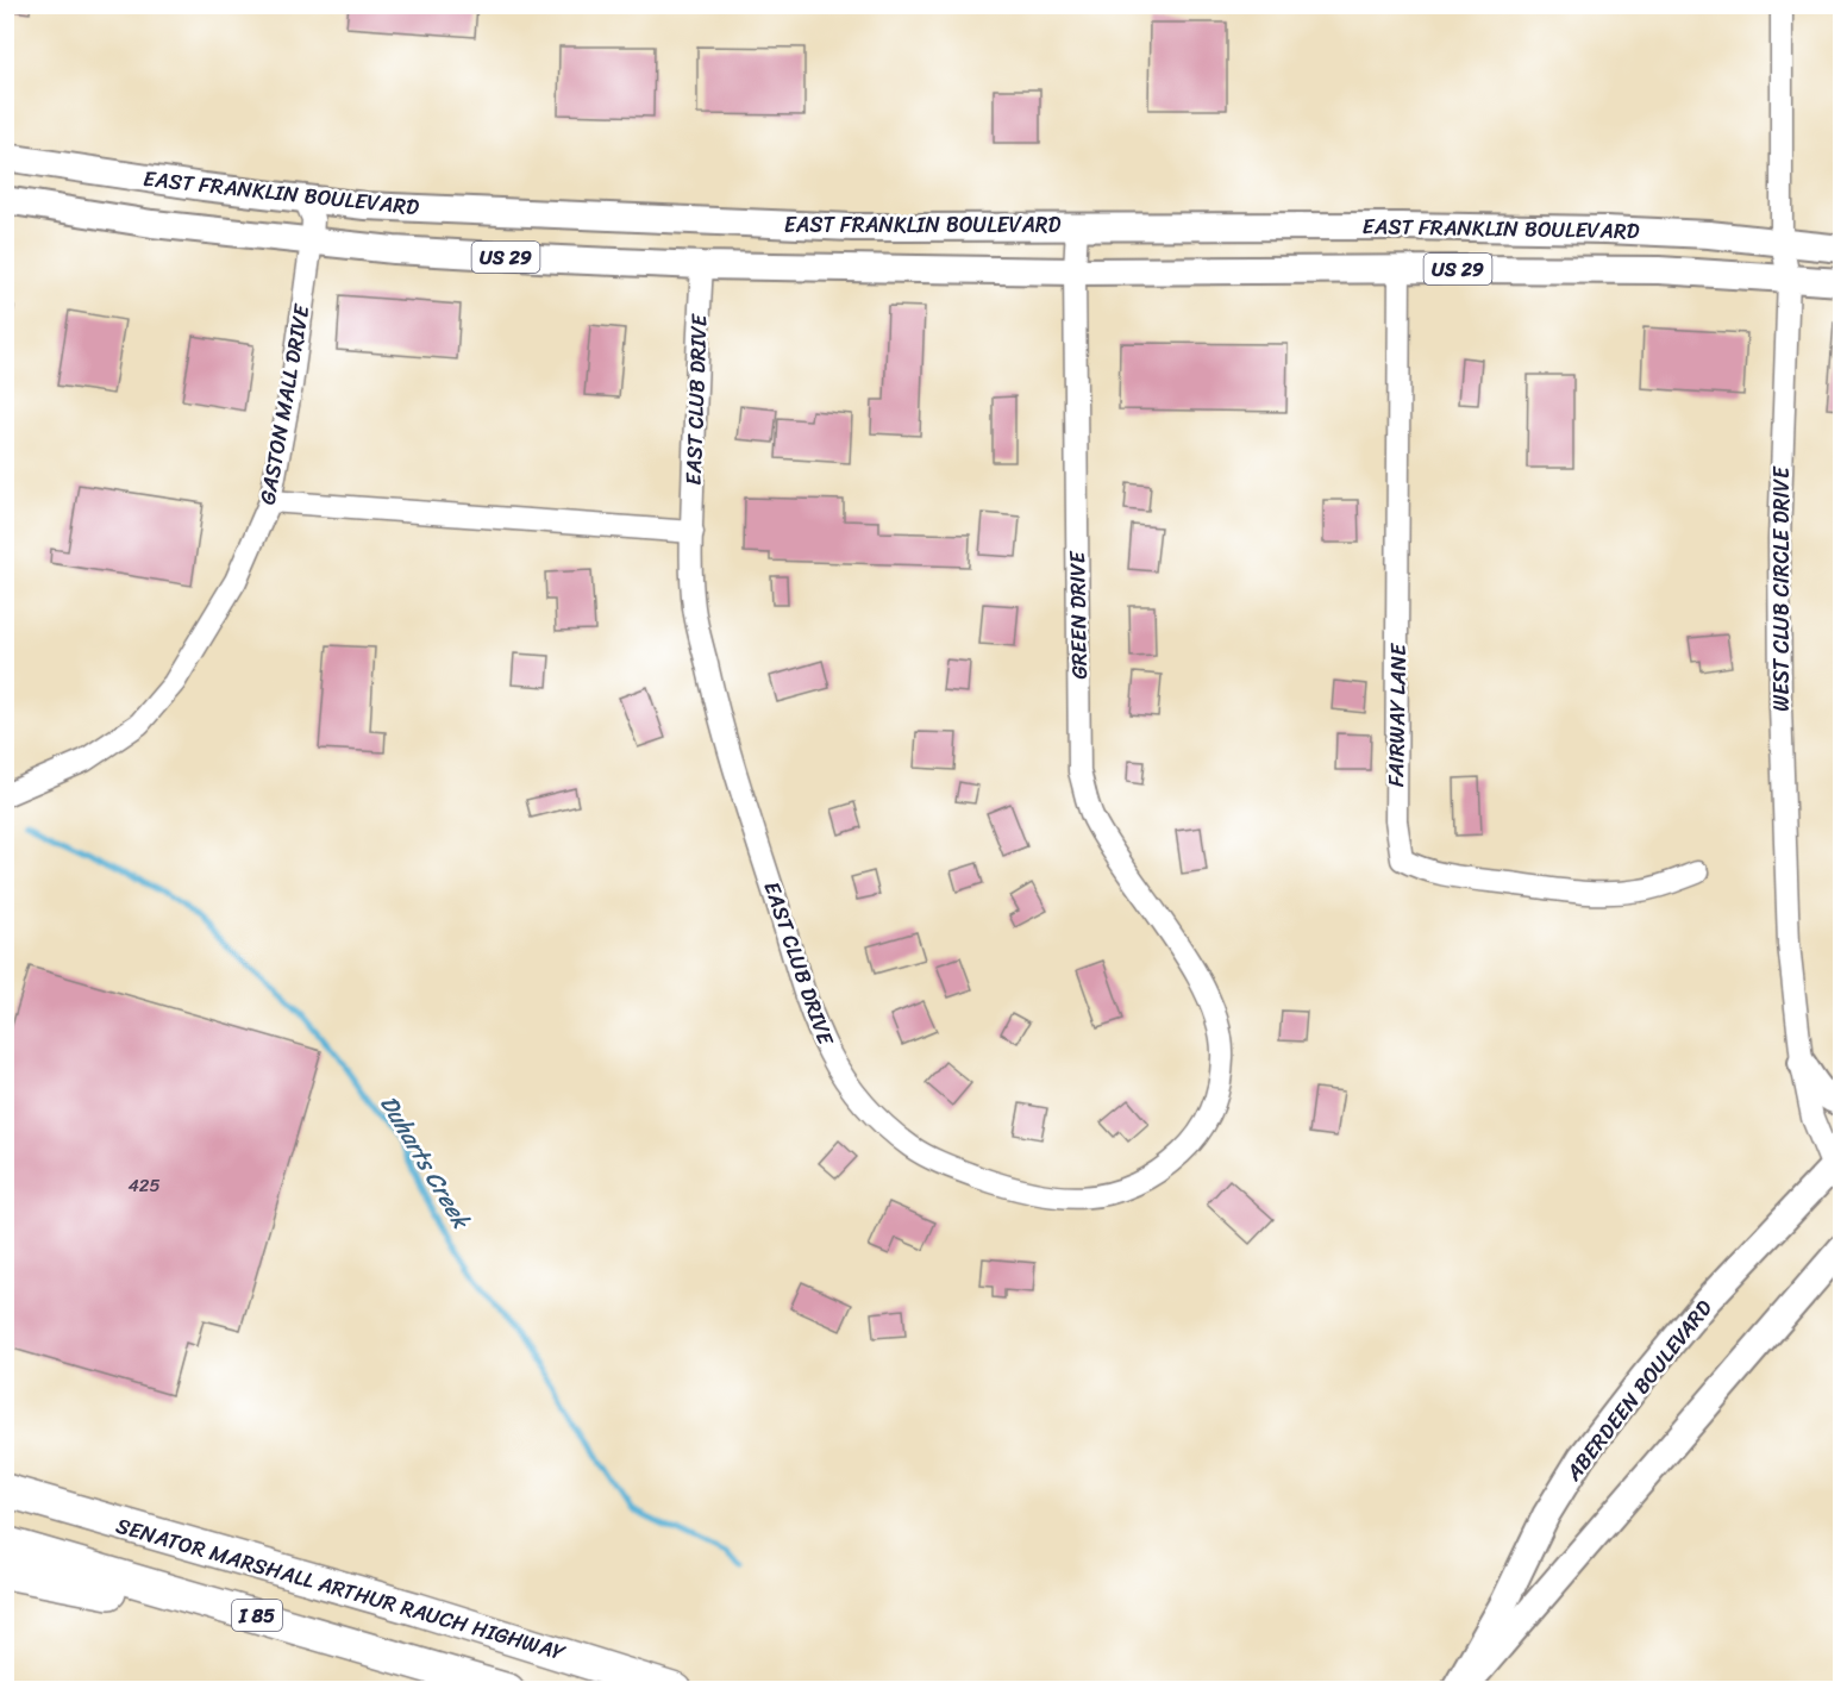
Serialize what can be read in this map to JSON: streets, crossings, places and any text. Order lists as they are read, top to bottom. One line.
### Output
{"streets":{"highway":["SENATOR MARSHALL ARTHUR RAUCH HIGHWAY","I 85"],"main road":["EAST FRANKLIN BOULEVARD","US 29","ABERDEEN BOULEVARD"],"street":["EAST CLUB DRIVE","GASTON MALL DRIVE","WEST CLUB CIRCLE DRIVE","GREEN DRIVE","FAIRWAY LANE"]},"crossings":[["EAST FRANKLIN BOULEVARD","EAST CLUB DRIVE"],["EAST FRANKLIN BOULEVARD","GASTON MALL DRIVE"],["EAST FRANKLIN BOULEVARD","WEST CLUB CIRCLE DRIVE"],["EAST FRANKLIN BOULEVARD","GREEN DRIVE"],["EAST FRANKLIN BOULEVARD","FAIRWAY LANE"],["EAST CLUB DRIVE","GREEN DRIVE"],["WEST CLUB CIRCLE DRIVE","ABERDEEN BOULEVARD"]],"water":["Duharts Creek"],"house_numbers":["425"]}
